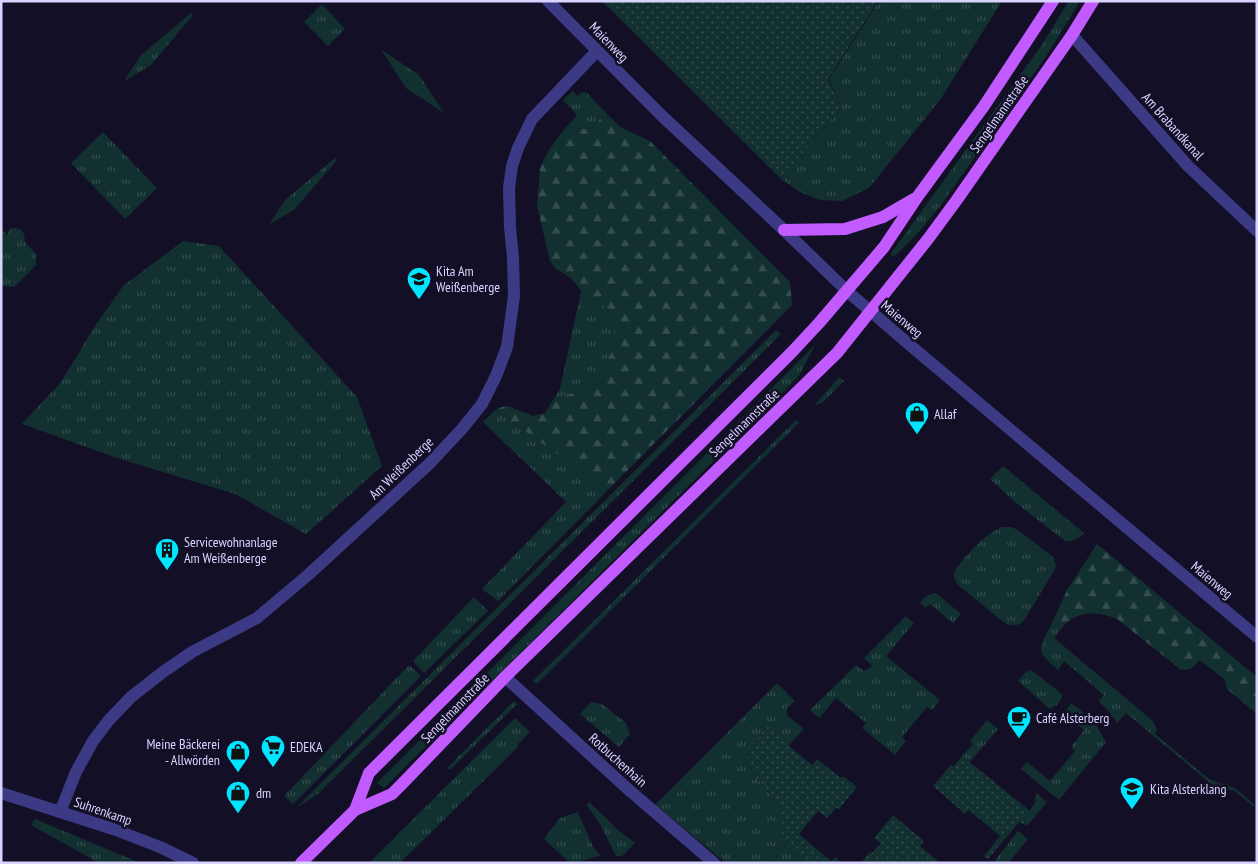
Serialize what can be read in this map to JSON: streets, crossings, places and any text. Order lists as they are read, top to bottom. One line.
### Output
{"streets":{"main road":["Sengelmannstraße"],"street":["Maienweg","Am Brabandkanal","Am Weißenberge","Rotbuchenhain","Suhrenkamp"]},"crossings":[["Maienweg","Sengelmannstraße"],["Maienweg","Am Weißenberge"],["Sengelmannstraße","Am Brabandkanal"],["Sengelmannstraße","Rotbuchenhain"],["Am Weißenberge","Suhrenkamp"]],"places":{"school or university":["Kita Am Weißenberge","Kita Alsterklang"],"shop":["Allaf","Meine Bäckerei - Allwörden","dm"],"building":["Servicewohnanlage Am Weißenberge"],"cafe":["Café Alsterberg"],"supermarket":["EDEKA"]}}
